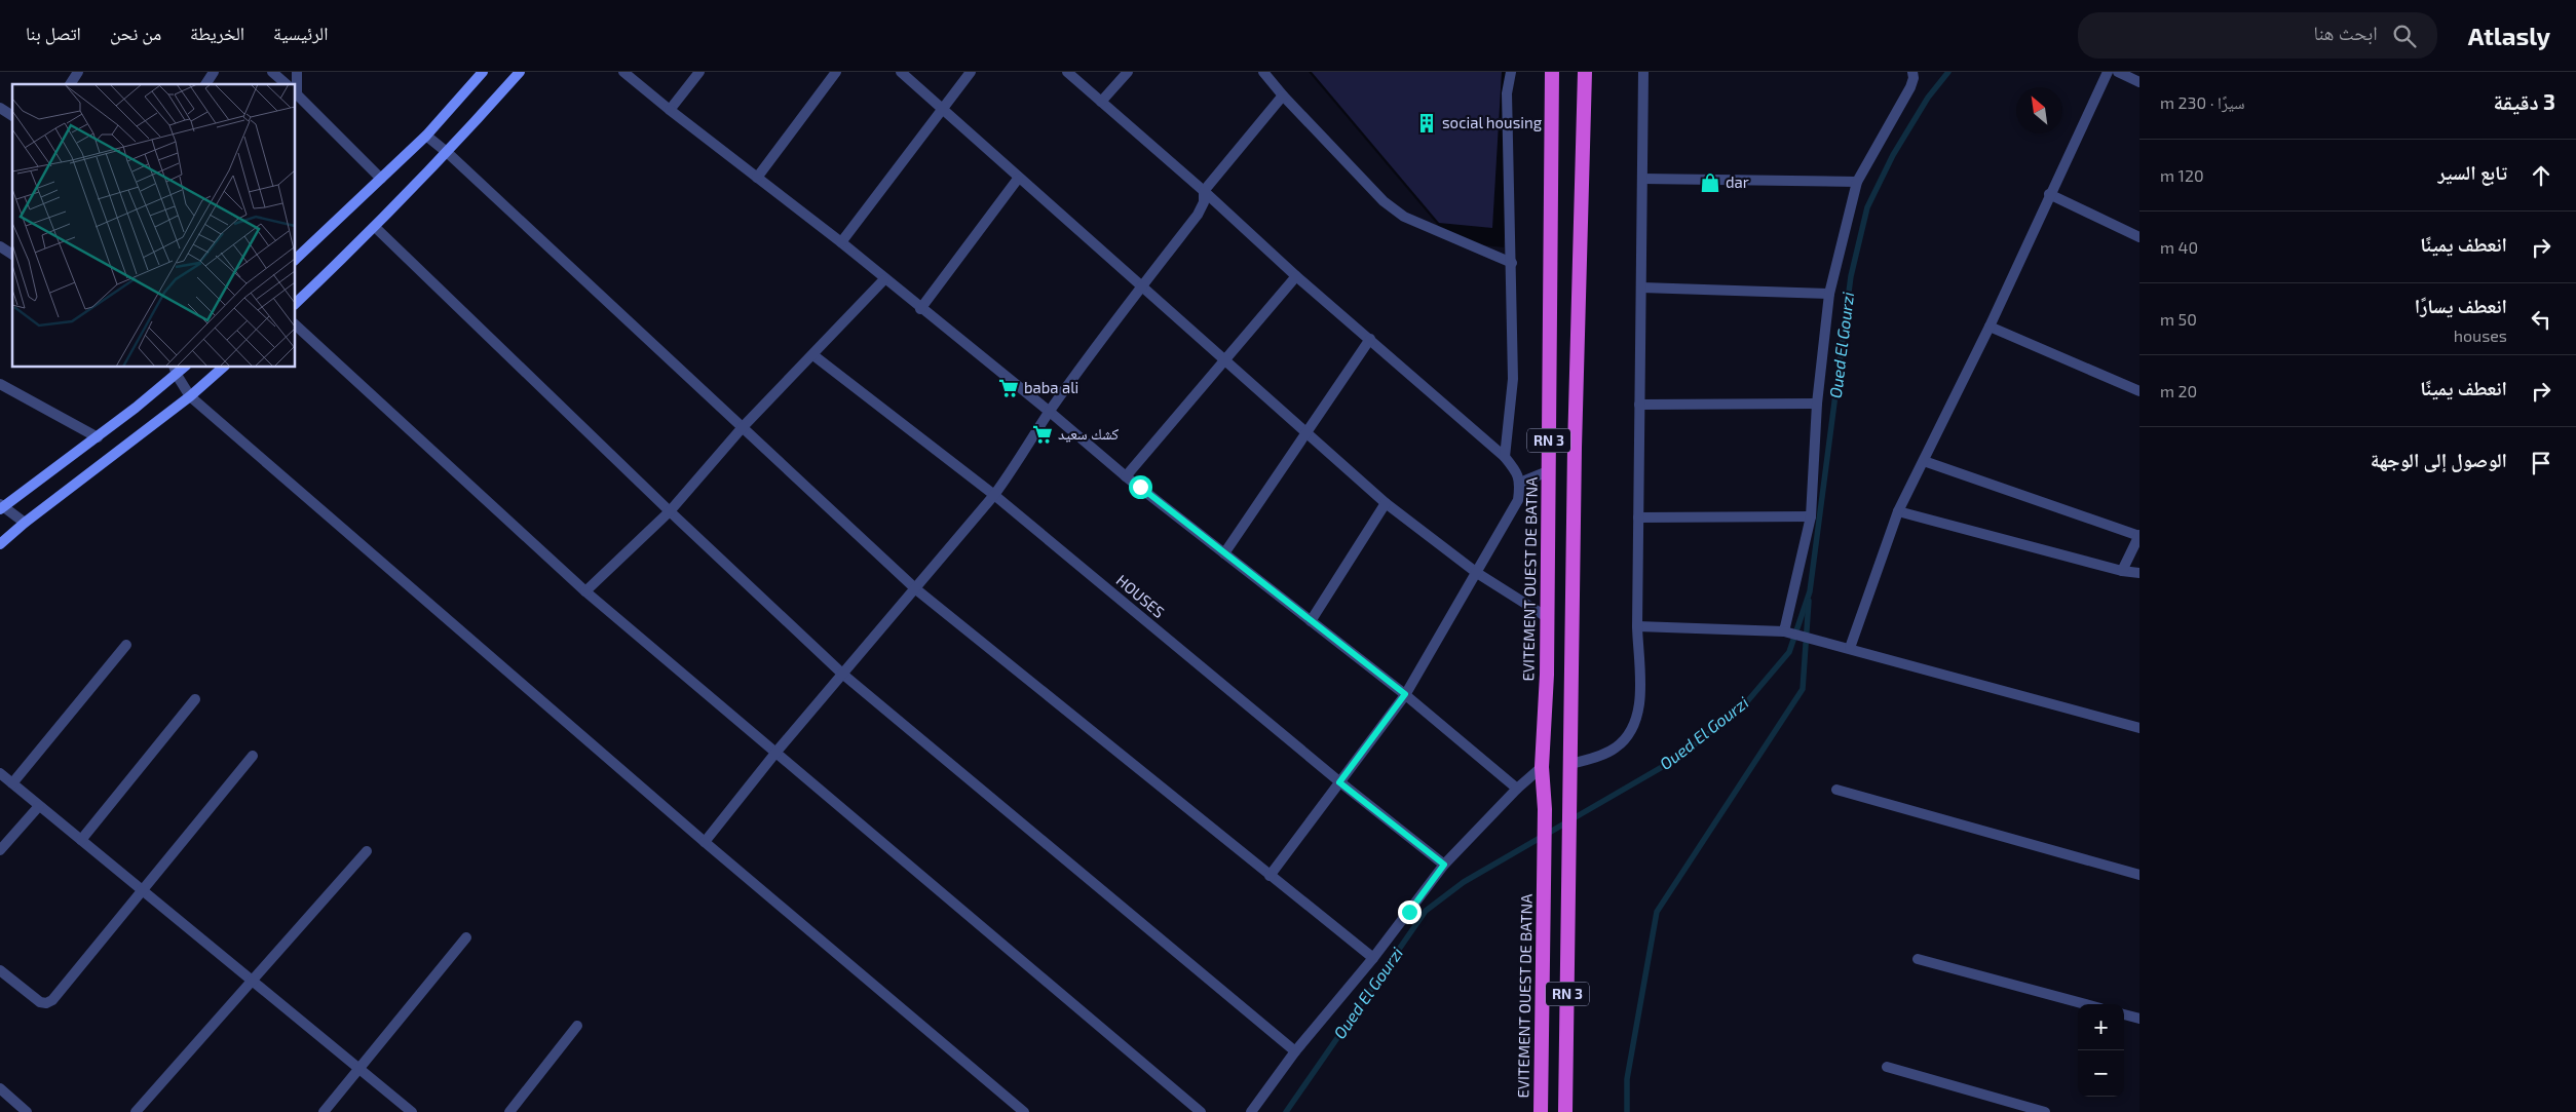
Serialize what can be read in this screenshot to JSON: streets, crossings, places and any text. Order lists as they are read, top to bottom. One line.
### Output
{"streets":{"highway":["RN 3","EVITEMENT OUEST DE BATNA"],"street":["HOUSES"]},"water":["Oued El Gourzi"],"places":{"building":["social housing"],"shop":["dar"],"supermarket":["baba ali","كشك سعيد"]},"north":"top left","page":{"header":"Atlasly","search":"ابحث هنا","nav":["الرئيسية","الخريطة","من نحن","اتصل بنا"],"heading":["3 دقيقة","سيرًا · 230 m"],"list":[["تابع السير","120 m"],["انعطف يمينًا","40 m"],["انعطف يسارًا","houses","50 m"],["انعطف يمينًا","20 m"],"الوصول إلى الوجهة"],"map_buttons":["+","−"]}}
